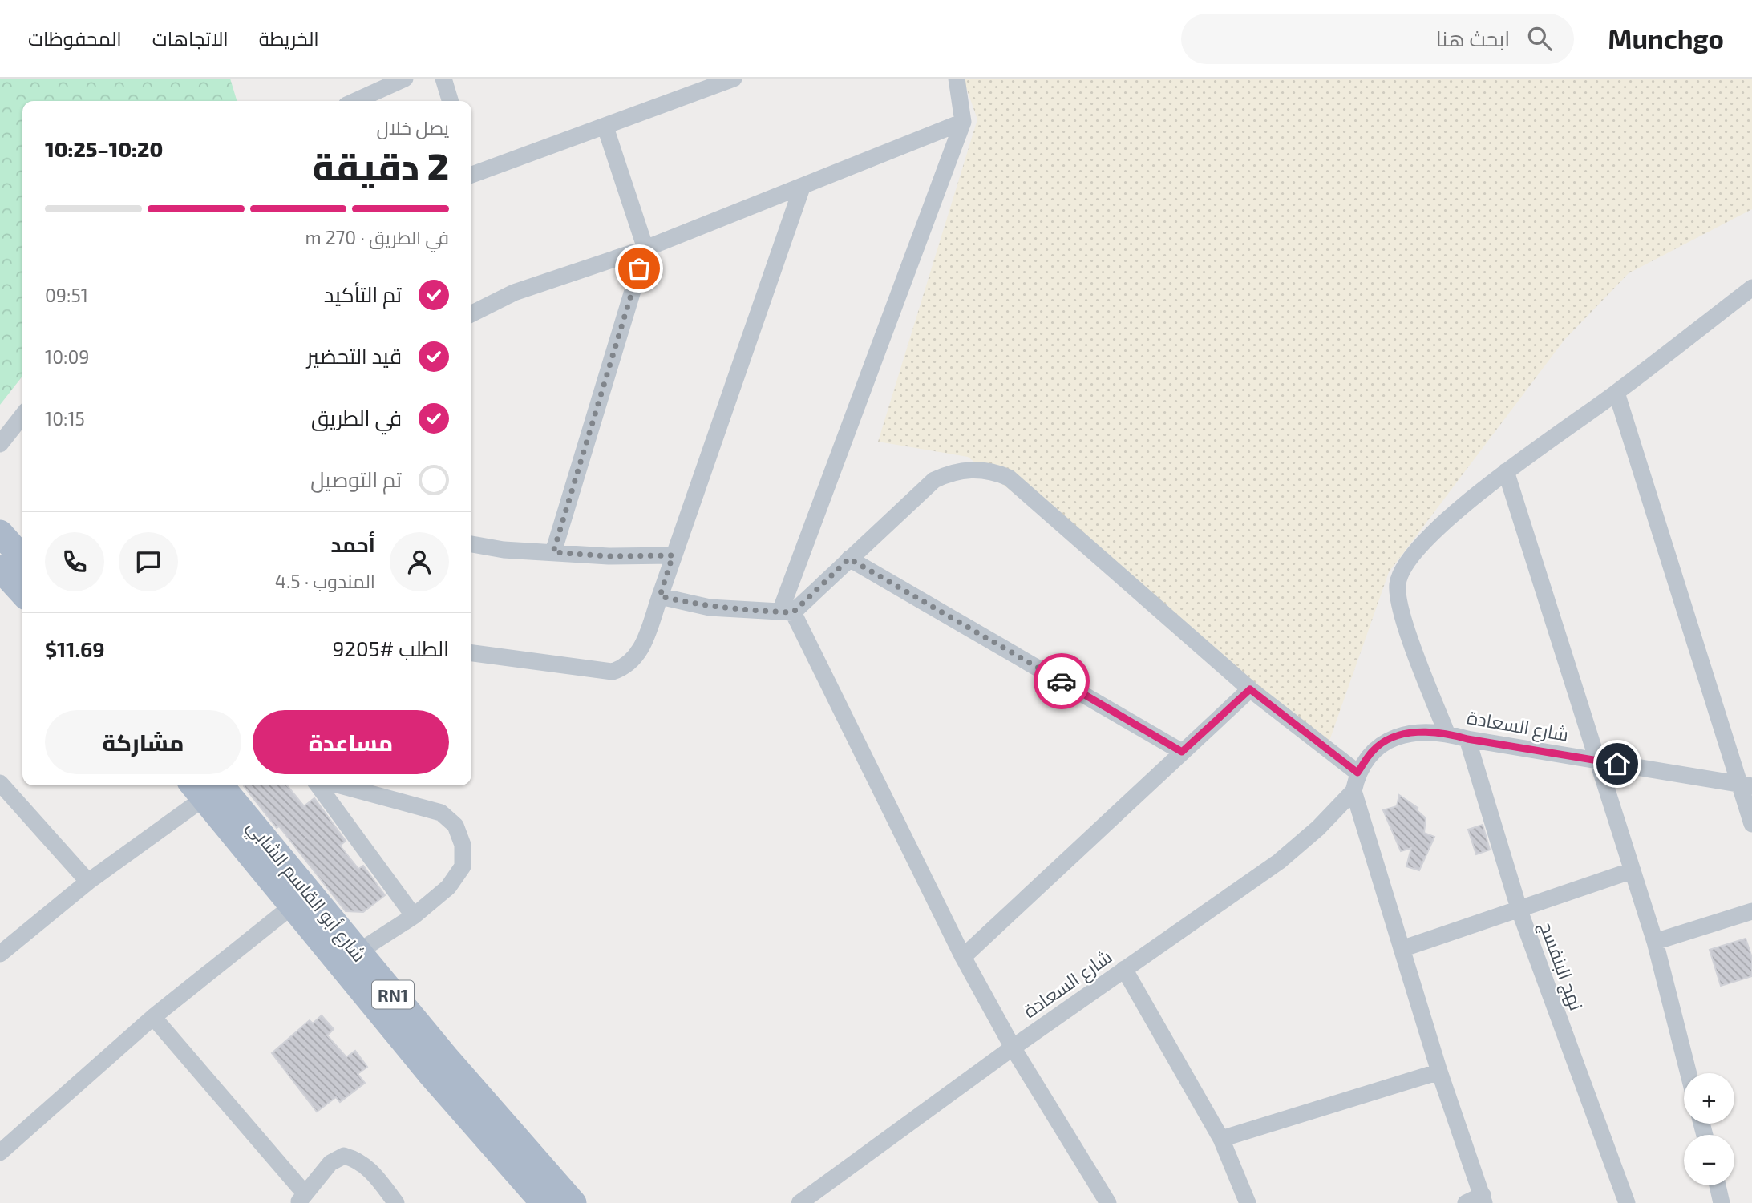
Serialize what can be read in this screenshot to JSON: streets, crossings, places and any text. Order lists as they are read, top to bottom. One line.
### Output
{"streets":{"main road":["شارع أبو القاسم الشابي","RN1"],"street":["شارع السعادة","نهج البنفسج"]},"crossings":[["شارع السعادة","نهج البنفسج"]],"page":{"header":"Munchgo","search":"ابحث هنا","nav":["الخريطة","الاتجاهات","المحفوظات"],"heading":["2 دقيقة","يصل خلال","10:20–10:25"],"panel":["أحمد","المندوب · 4.5","الطلب #9205","$11.69"],"bar":"في الطريق · 270 m","list":[["تم التأكيد","09:51"],["قيد التحضير","10:09"],["في الطريق","10:15"],"تم التوصيل"],"buttons":["مساعدة","مشاركة"],"map_buttons":["+","−"]}}
